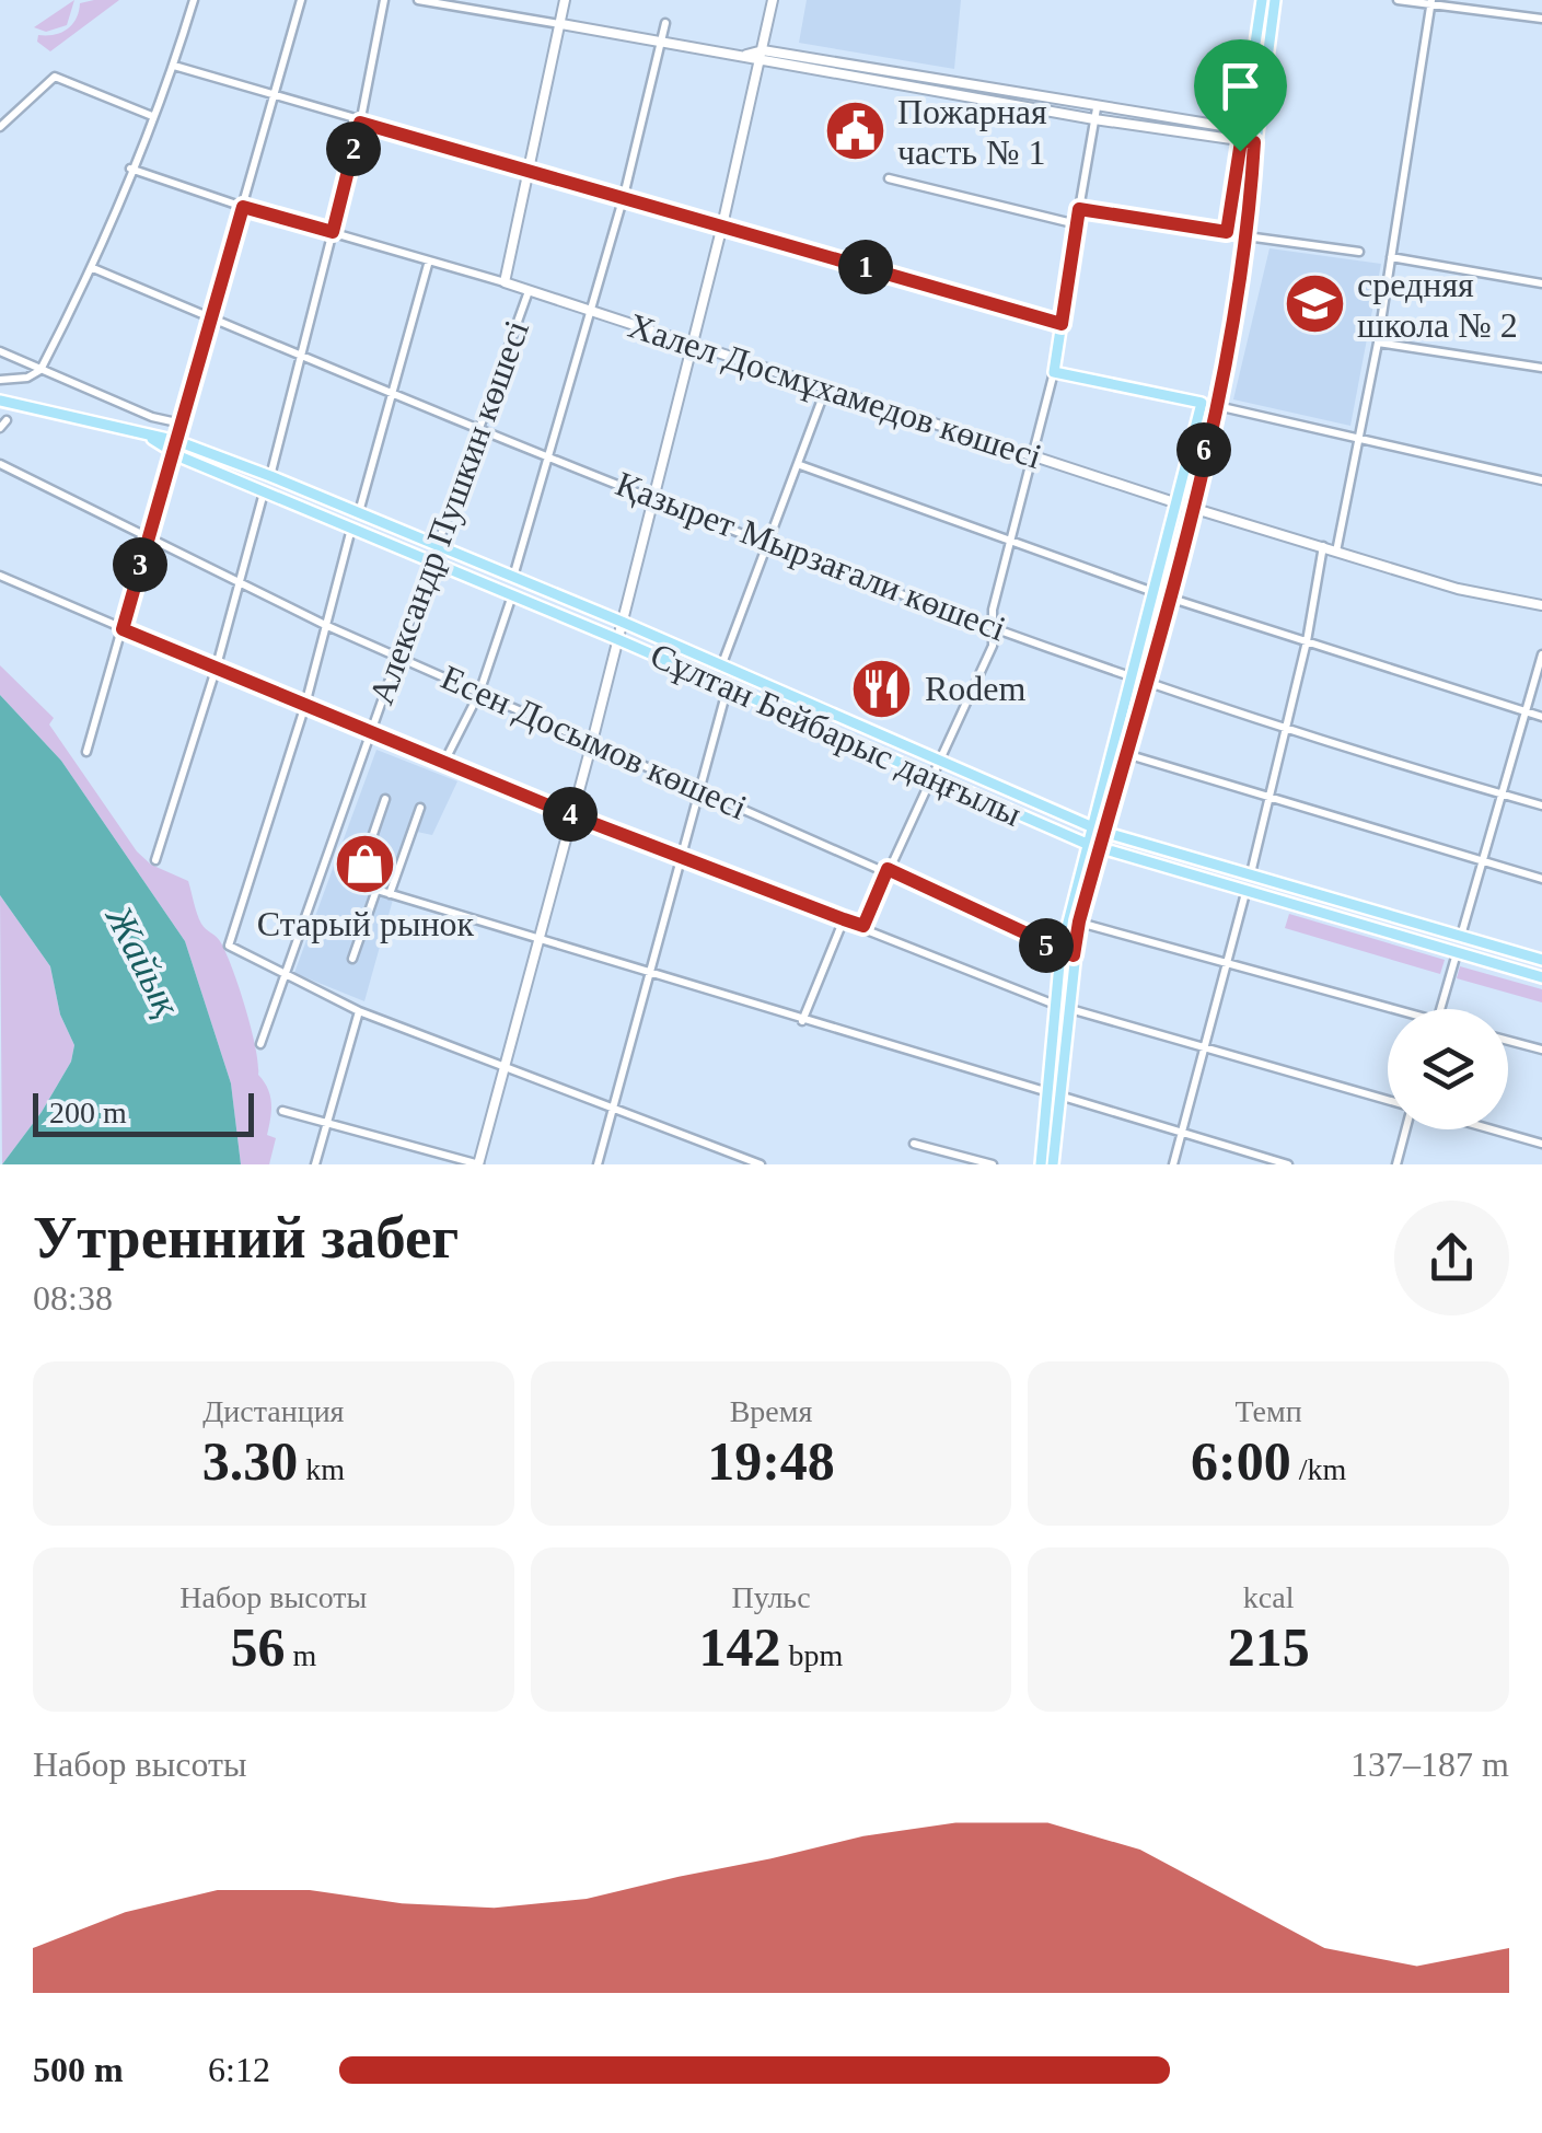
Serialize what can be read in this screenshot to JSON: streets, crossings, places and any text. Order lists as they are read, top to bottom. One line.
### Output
{"streets":{"main road":["Сұлтан Бейбарыс даңғылы"],"street":["Халел Досмұхамедов көшесі","Александр Пушкин көшесі","Қазырет Мырзағали көшесі","Есен Досымов көшесі"]},"crossings":[["Халел Досмұхамедов көшесі","Александр Пушкин көшесі"],["Александр Пушкин көшесі","Қазырет Мырзағали көшесі"],["Александр Пушкин көшесі","Сұлтан Бейбарыс даңғылы"],["Александр Пушкин көшесі","Есен Досымов көшесі"]],"water":["Жайық"],"places":{"public building":["Пожарная часть № 1"],"school or university":["cредняя школа № 2"],"restaurant":["Rodem"],"shop":["Старый рынок"]},"scale_bar":"200 m","page":{"pins":["2","1","6","3","4","5"],"scale":"200 m","heading":["Утренний забег","08:38"],"stats":[["Дистанция","3.30 km"],["Время","19:48"],["Темп","6:00 /km"],["Набор высоты","56 m"],["Пульс","142 bpm"],["kcal","215"]],"chart":["Набор высоты","137–187 m"],"list":[{"name":"500 m","note":"6:12"}]}}
